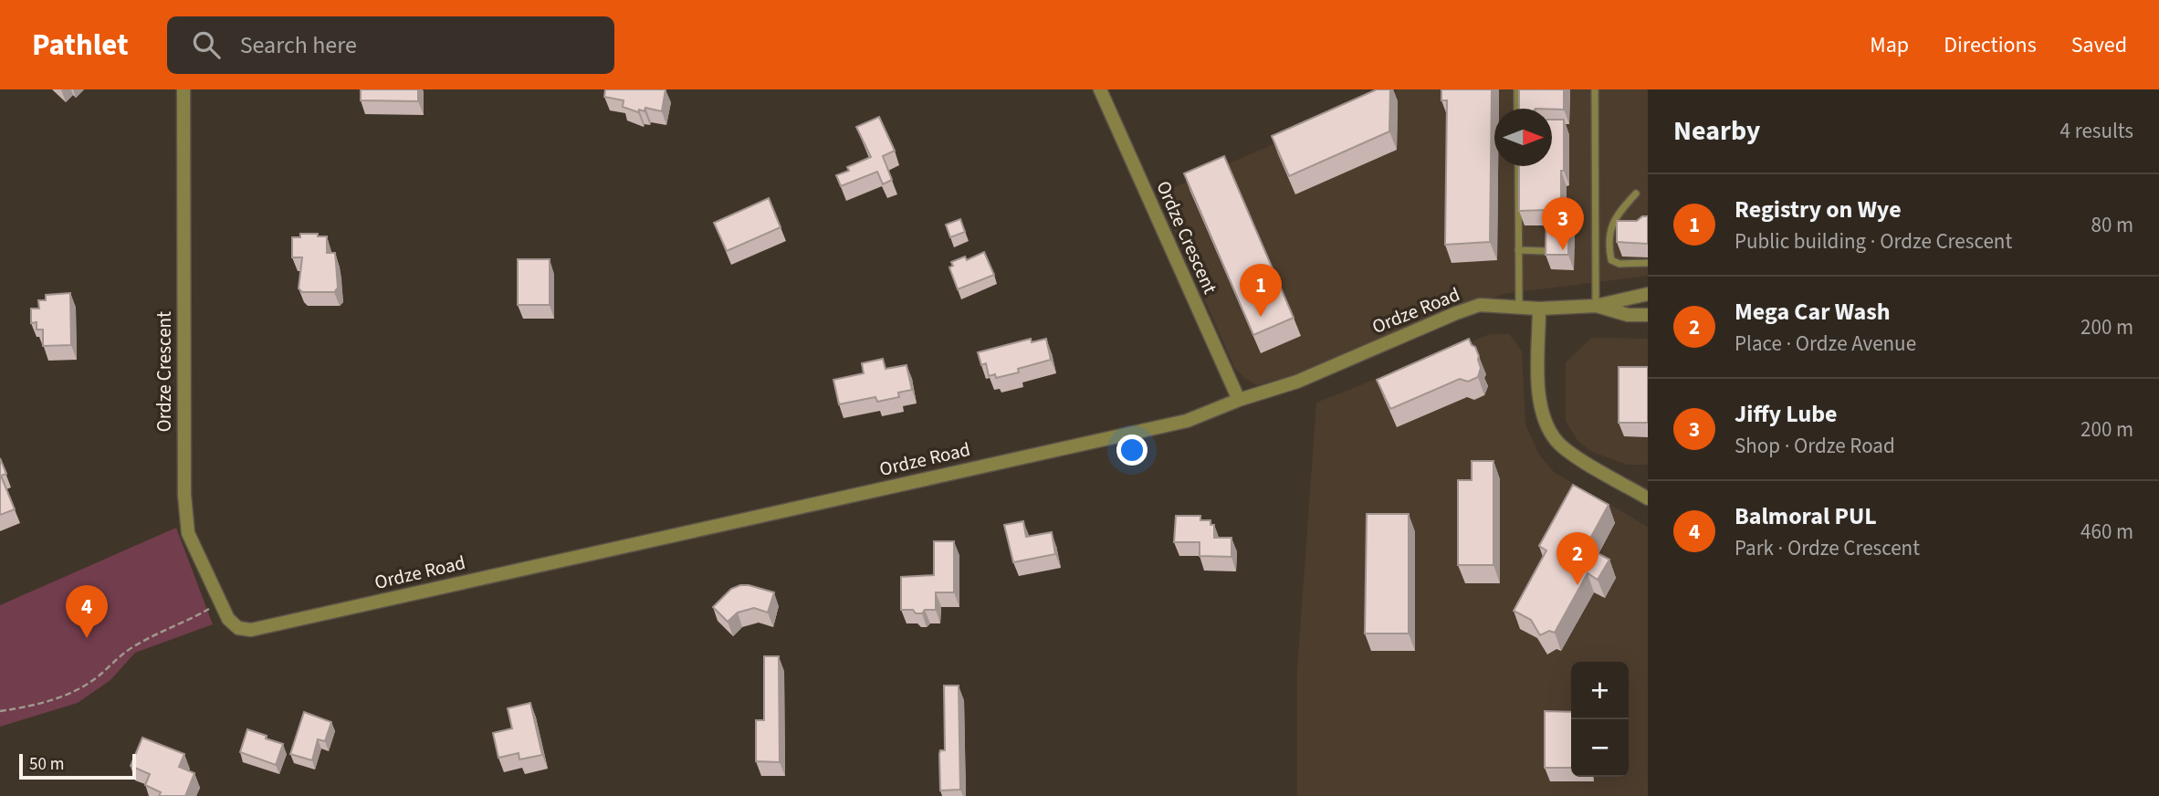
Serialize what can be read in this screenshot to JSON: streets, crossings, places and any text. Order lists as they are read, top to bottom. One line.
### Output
{"streets":{"street":["Ordze Crescent","Ordze Road"]},"crossings":[["Ordze Crescent","Ordze Road"]],"scale_bar":"50 m","north":"right","page":{"header":"Pathlet","search":"Search here","nav":["Map","Directions","Saved"],"heading":["Nearby","4 results"],"list":[{"mark":"1","name":"Registry on Wye","note":"Public building · Ordze Crescent","value":"80 m"},{"mark":"2","name":"Mega Car Wash","note":"Place · Ordze Avenue","value":"200 m"},{"mark":"3","name":"Jiffy Lube","note":"Shop · Ordze Road","value":"200 m"},{"mark":"4","name":"Balmoral PUL","note":"Park · Ordze Crescent","value":"460 m"}],"pins":["3","1","2","4"],"map_buttons":["+","−"],"scale":"50 m"}}
